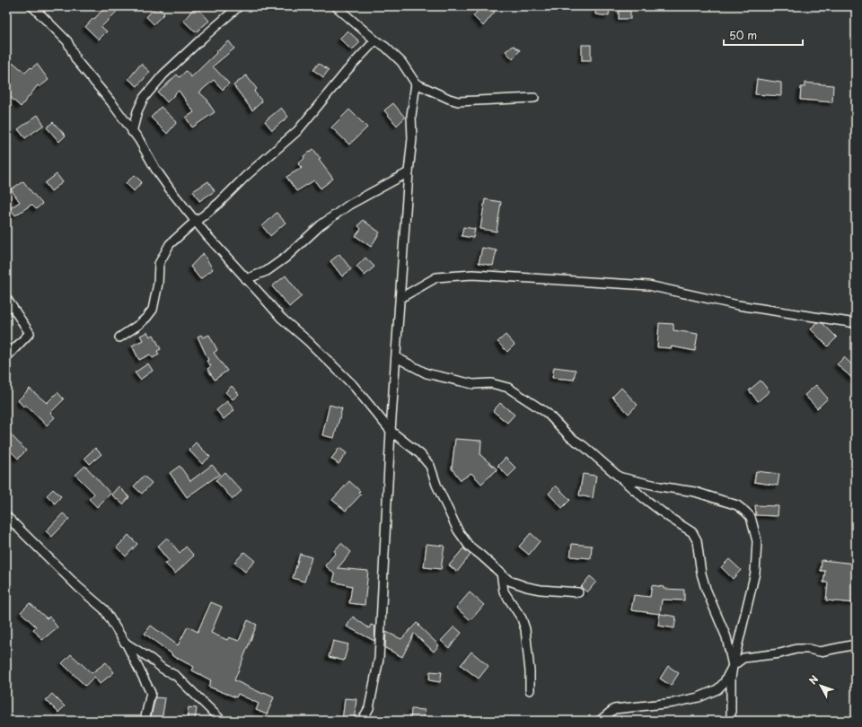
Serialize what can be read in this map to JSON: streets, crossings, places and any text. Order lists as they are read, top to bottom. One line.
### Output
{"scale_bar":"50 m","north":"top left"}
